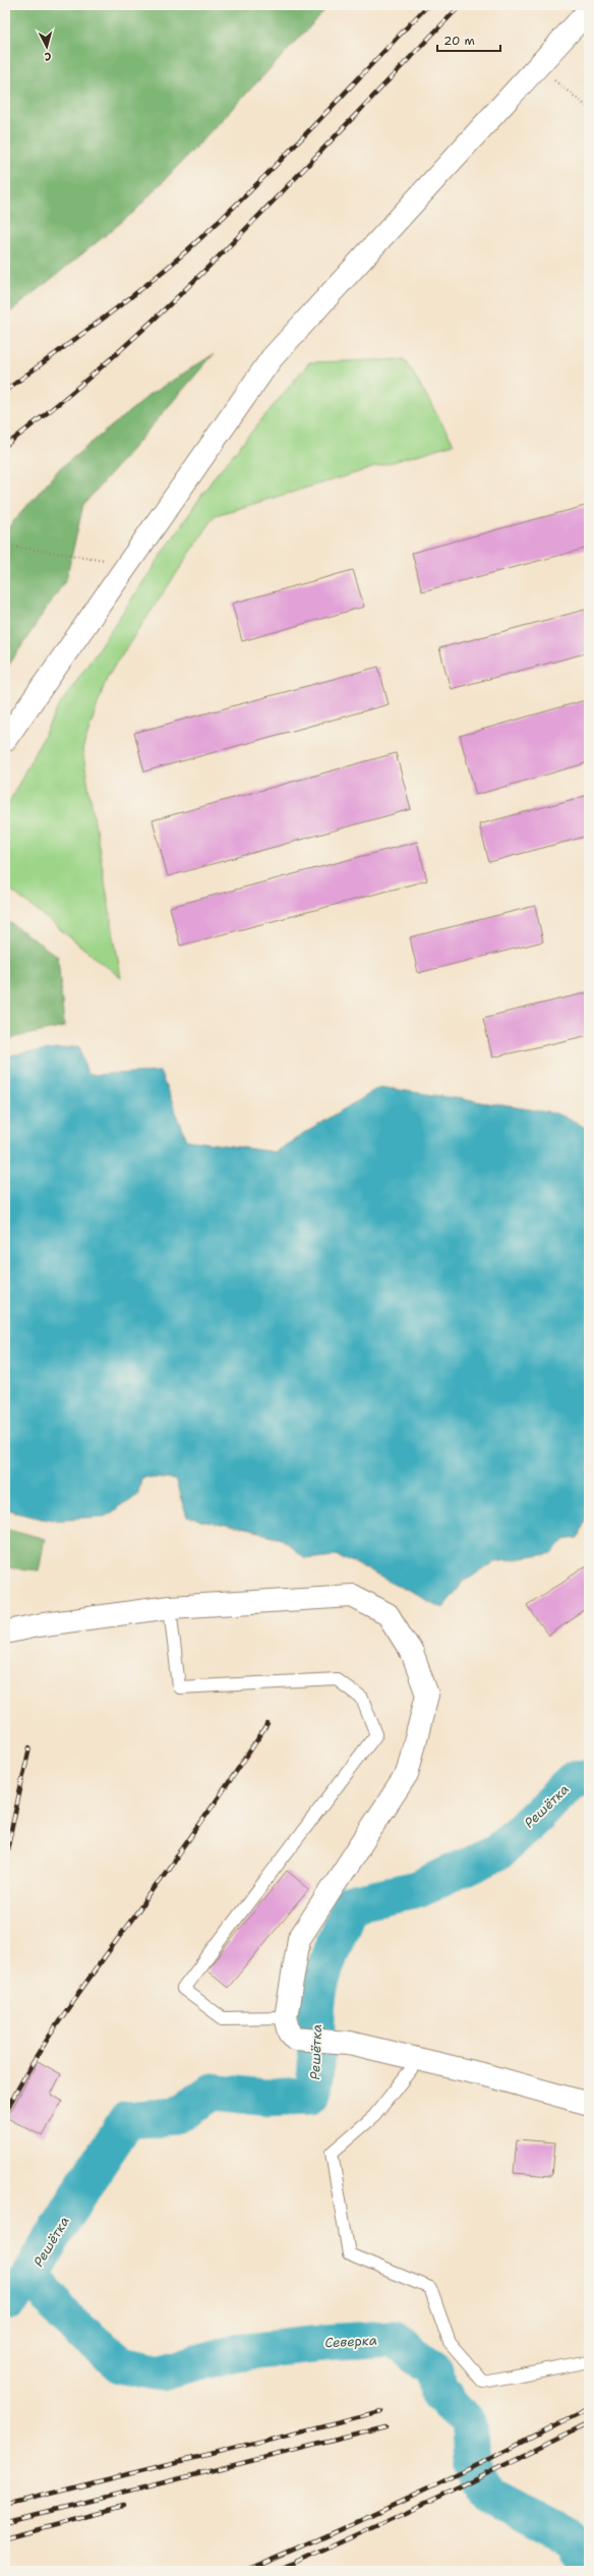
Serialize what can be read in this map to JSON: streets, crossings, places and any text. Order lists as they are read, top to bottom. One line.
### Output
{"water":["Решётка","Северка"],"scale_bar":"20 m","north":"bottom"}
